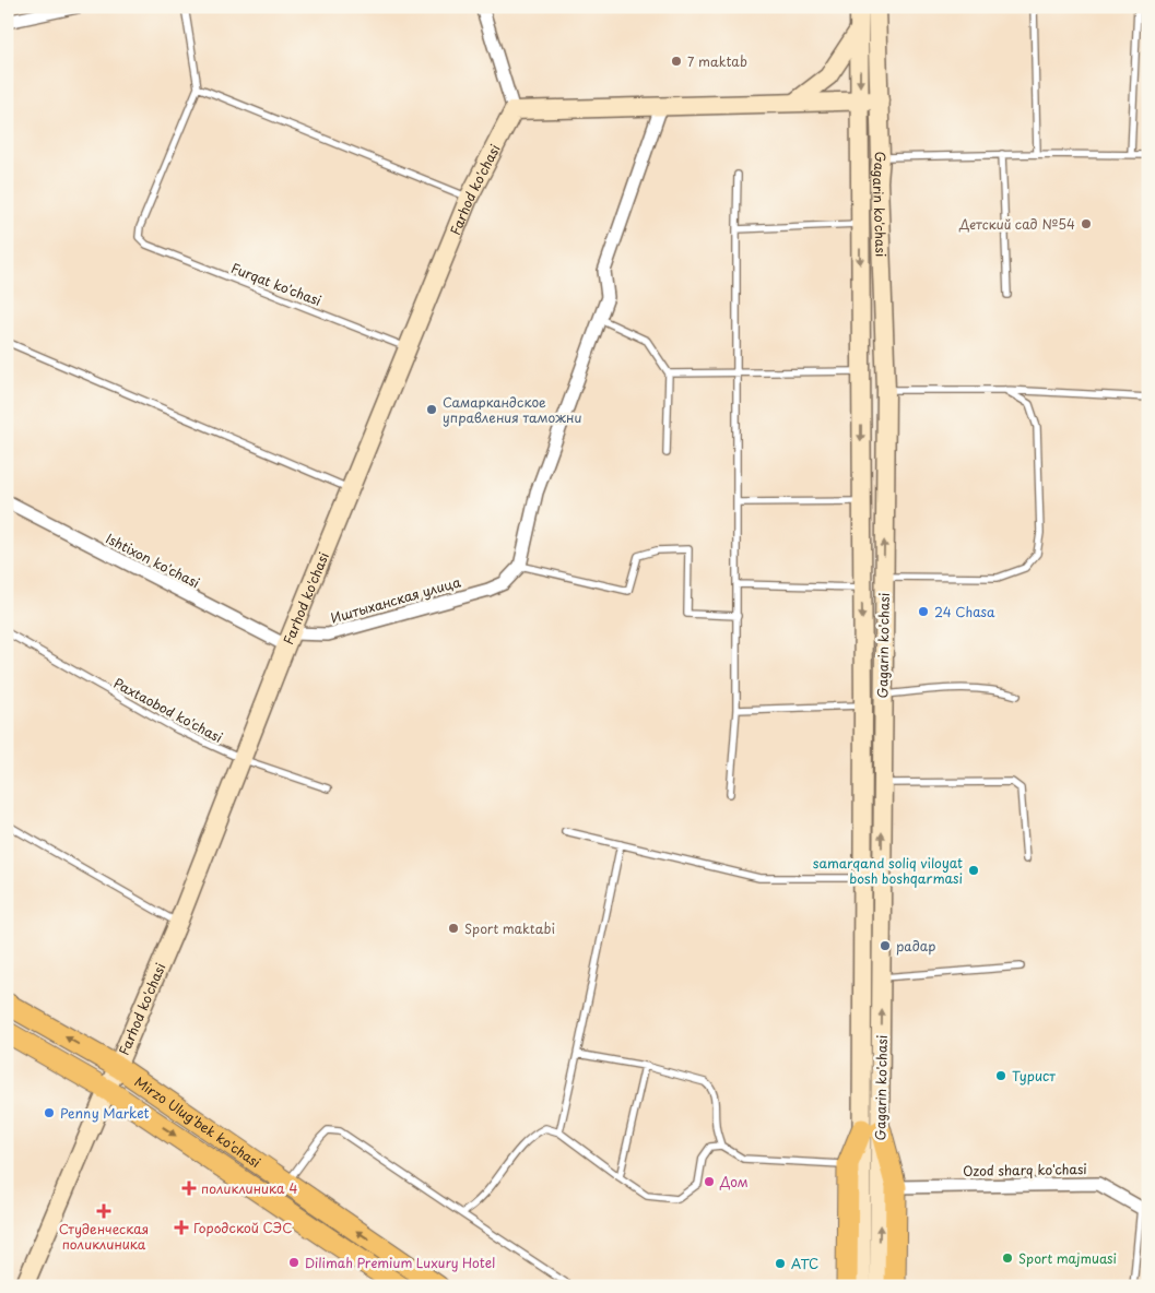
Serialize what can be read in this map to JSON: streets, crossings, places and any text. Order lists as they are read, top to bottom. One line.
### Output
{"streets":{"main road":["Farhod ko'chasi","Gagarin ko'chasi","Mirzo Ulug'bek ko'chasi"],"street":["Ishtixon ko'chasi","Иштыханская улица","Ozod sharq ko'chasi"],"lane":["Furqat ko'chasi","Paxtaobod ko'chasi"]},"crossings":[["Farhod ko'chasi","Furqat ko'chasi"],["Farhod ko'chasi","Ishtixon ko'chasi"],["Farhod ko'chasi","Иштыханская улица"],["Farhod ko'chasi","Paxtaobod ko'chasi"],["Farhod ko'chasi","Mirzo Ulug'bek ko'chasi"],["Ishtixon ko'chasi","Иштыханская улица"]],"places":{"other":["7 maktab","Детский сад №54","Самаркандское управления таможни","24 Chasa","samarqand soliq viloyat bosh boshqarmasi","Sport maktabi","радар","Турист","Penny Market","Дом","Sport majmuasi","Dilimah Premium Luxury Hotel","ATC"],"health":["поликлиника 4","Студенческая поликлиника","Городской СЭС"]}}
